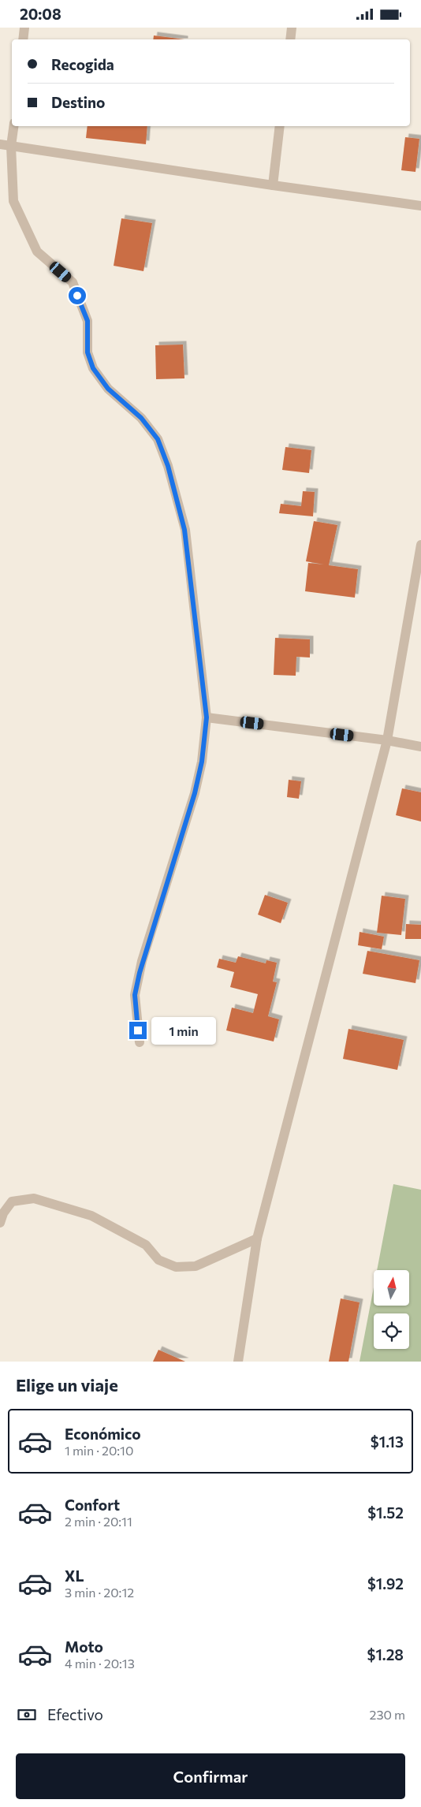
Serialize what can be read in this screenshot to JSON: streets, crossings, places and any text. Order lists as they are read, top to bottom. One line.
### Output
{"north":"top","page":{"status":"20:08","banner":["Recogida","Destino"],"bubble":"1 min","heading":"Elige un viaje","list":[{"name":"Económico","note":"1 min · 20:10","value":"$1.13"},{"name":"Confort","note":"2 min · 20:11","value":"$1.52"},{"name":"XL","note":"3 min · 20:12","value":"$1.92"},{"name":"Moto","note":"4 min · 20:13","value":"$1.28"}],"pay":["Efectivo","230 m"],"buttons":"Confirmar"}}
